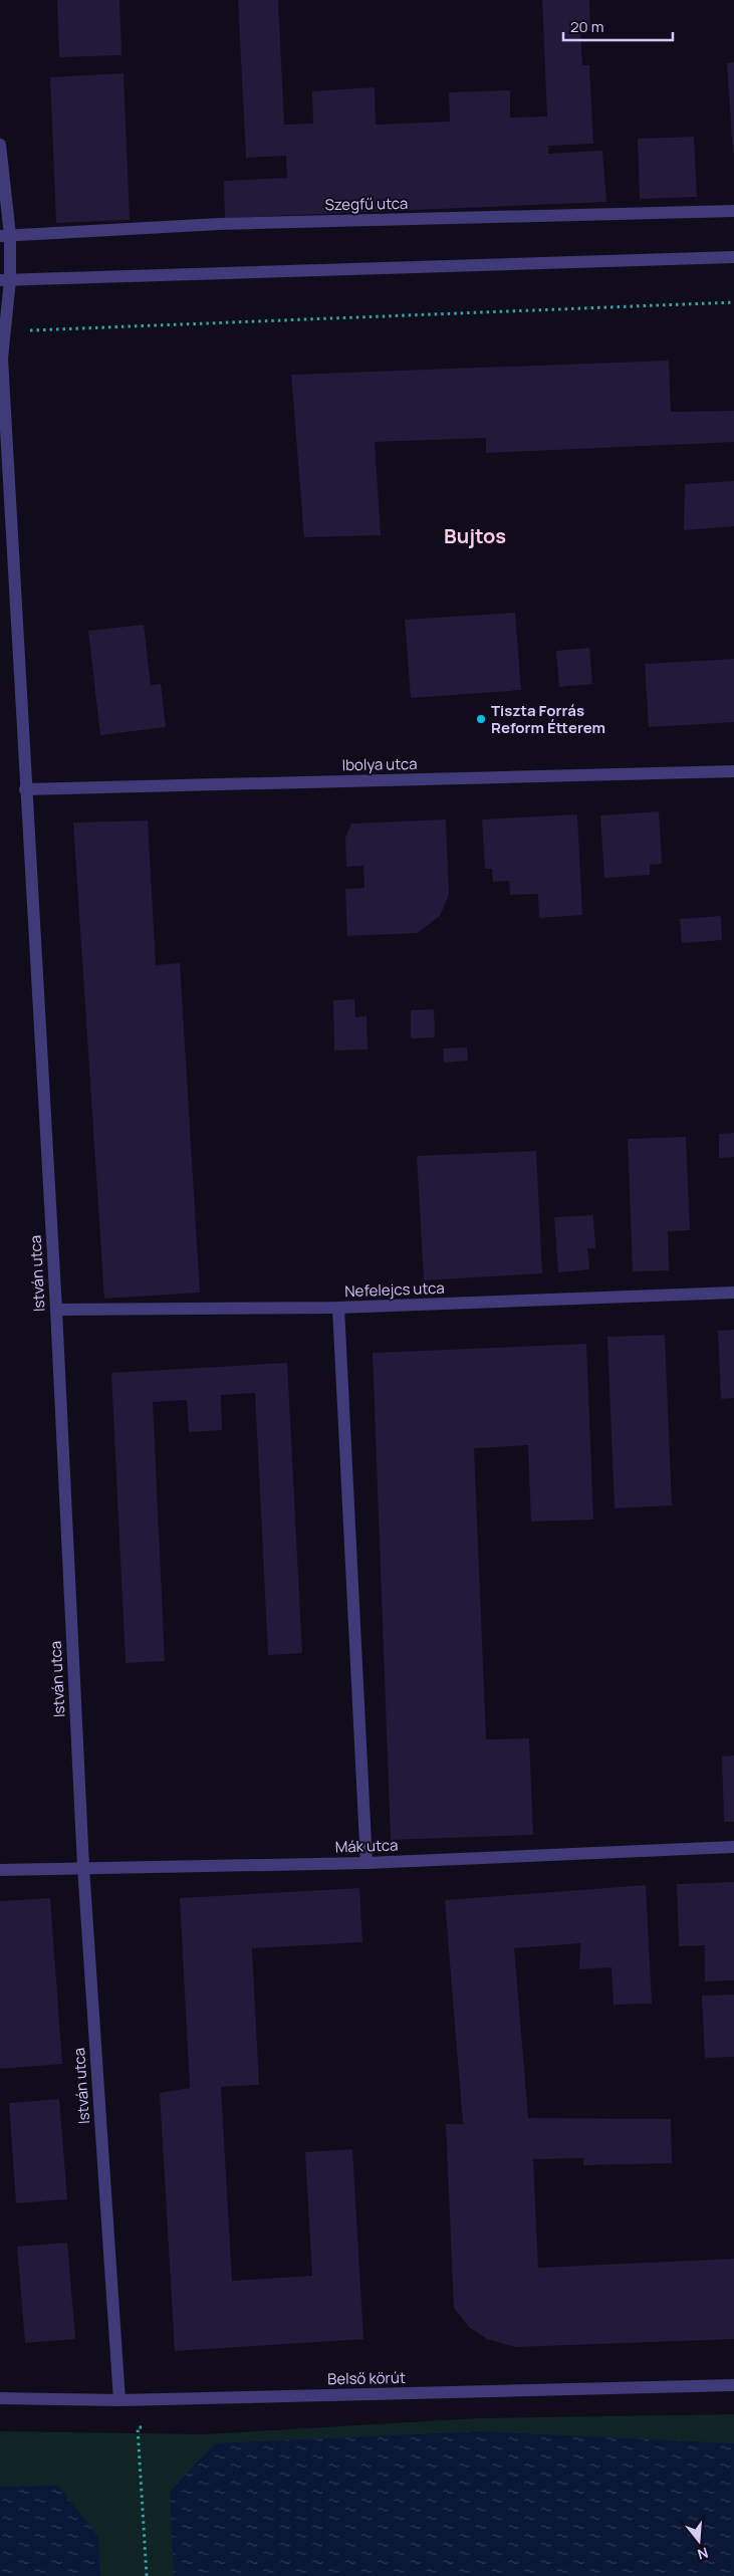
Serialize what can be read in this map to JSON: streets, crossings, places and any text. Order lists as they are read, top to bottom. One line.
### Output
{"streets":{"street":["Szegfű utca","Ibolya utca","István utca","Nefelejcs utca","Mák utca","Belső körút"]},"crossings":[["Szegfű utca","István utca"],["Ibolya utca","István utca"],["István utca","Nefelejcs utca"],["István utca","Mák utca"],["István utca","Belső körút"]],"districts":["Bujtos"],"places":["Tiszta Forrás Reform Étterem"],"scale_bar":"20 m","north":"bottom"}
